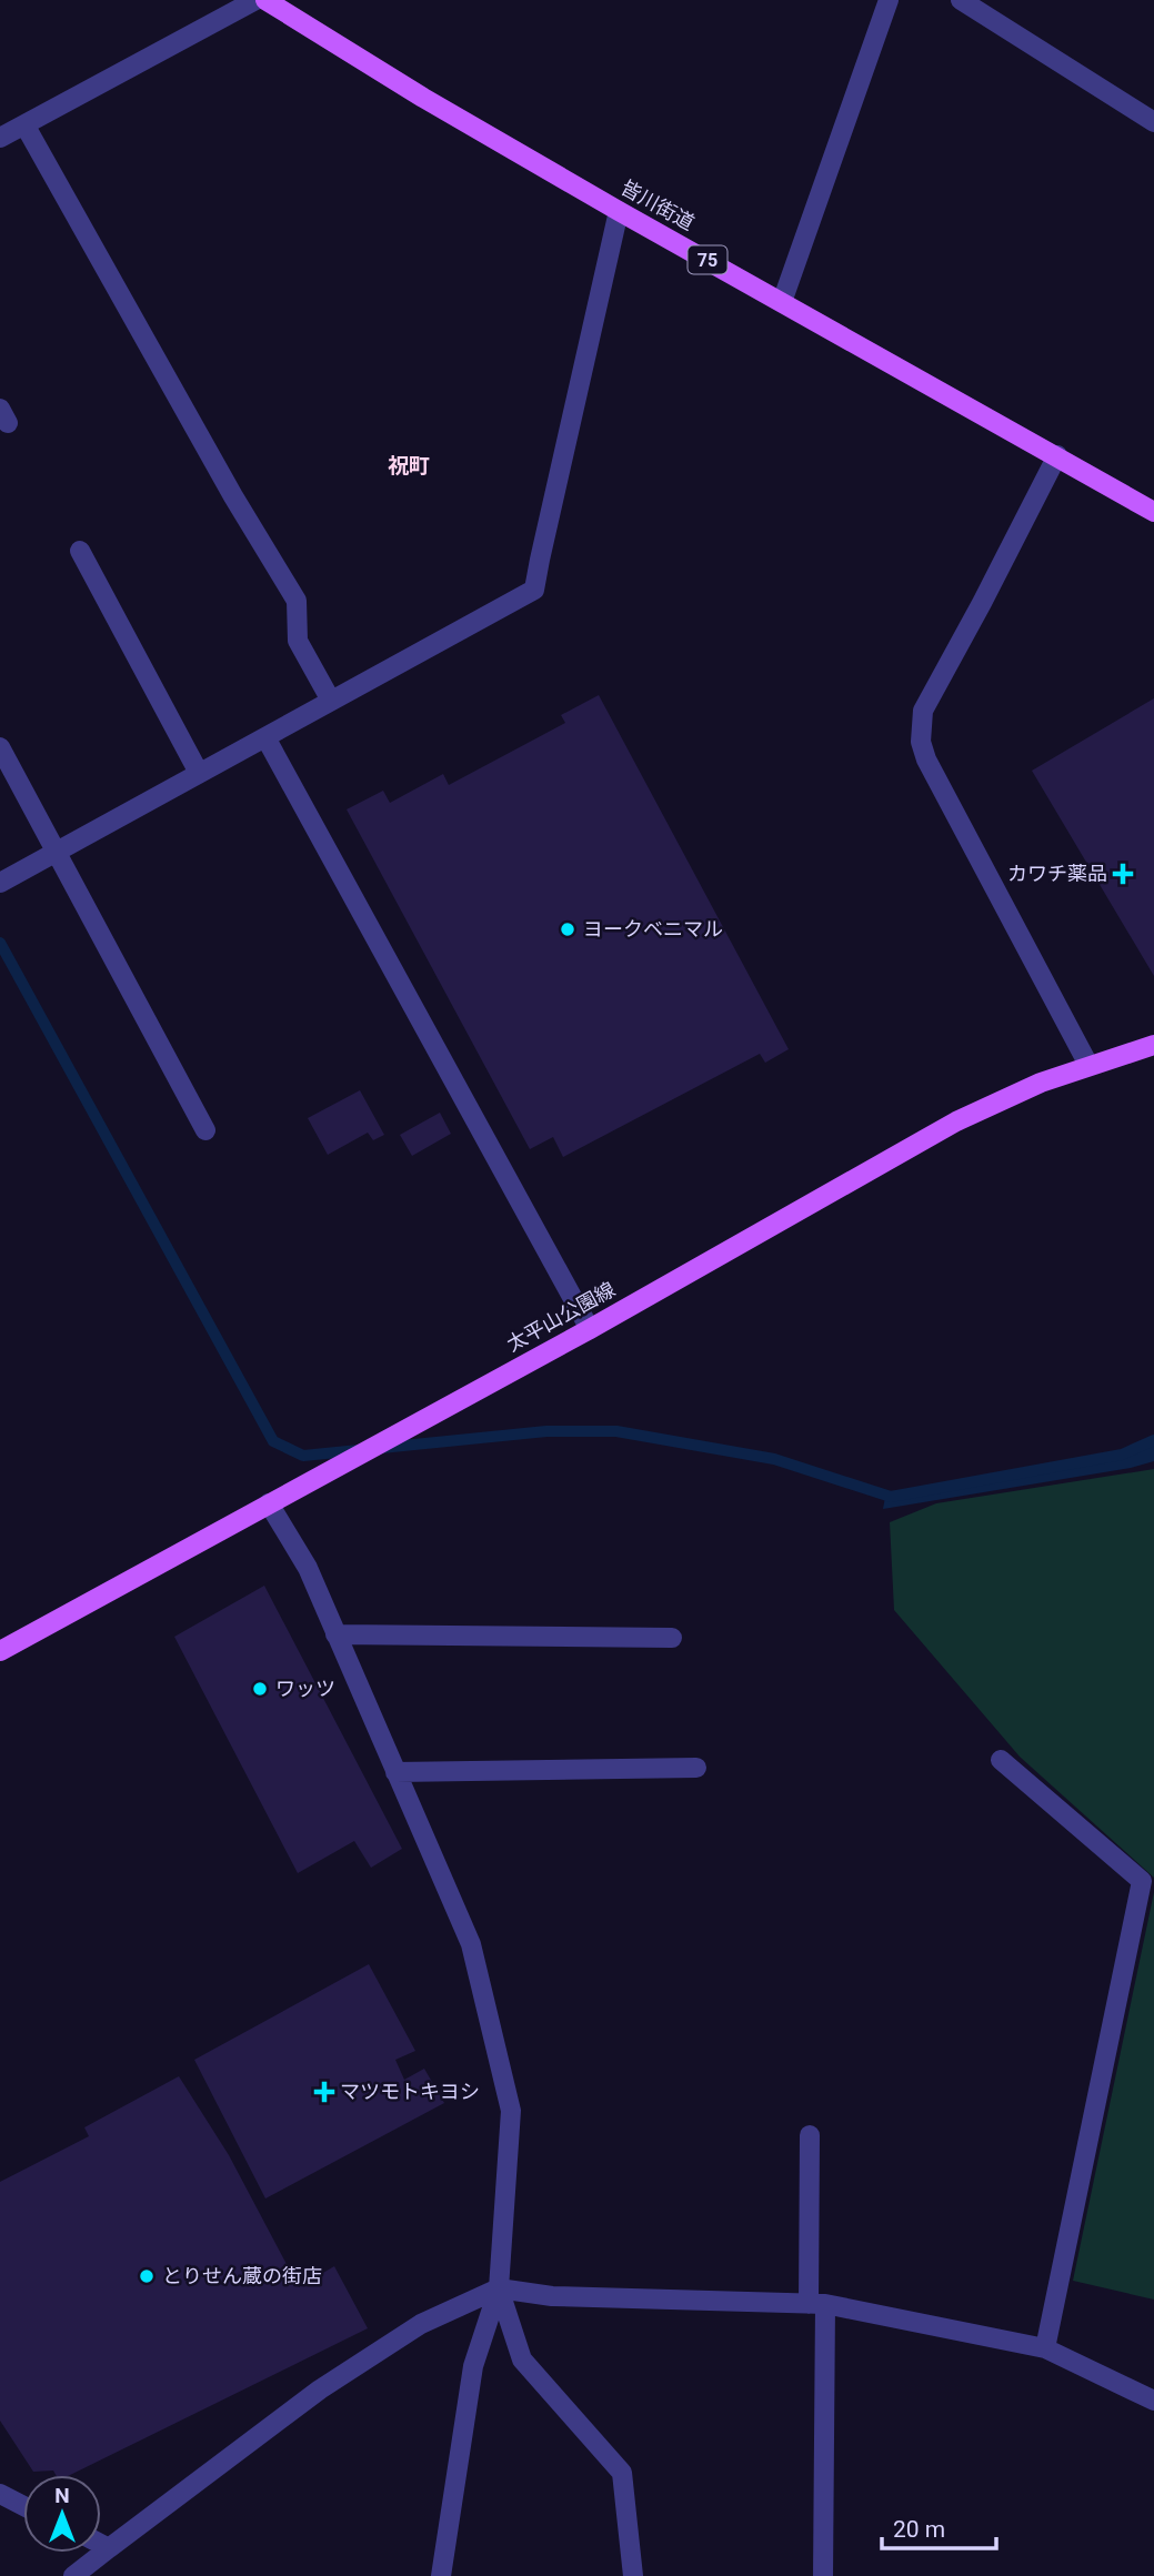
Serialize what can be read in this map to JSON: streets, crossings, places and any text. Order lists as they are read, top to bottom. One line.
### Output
{"streets":{"main road":["皆川街道","75","太平山公園線"]},"districts":["祝町"],"places":{"health":["カワチ薬品","マツモトキヨシ"],"other":["ヨークベニマル","ワッツ","とりせん蔵の街店"]},"scale_bar":"20 m","north":"top"}
